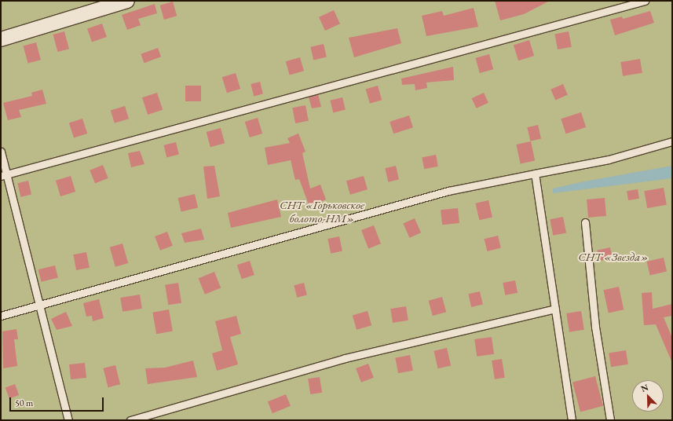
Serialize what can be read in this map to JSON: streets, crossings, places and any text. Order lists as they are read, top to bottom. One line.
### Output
{"parks":["СНТ «Горьковское болото-НМ»","СНТ «Звезда»"],"scale_bar":"50 m","north":"top left"}
